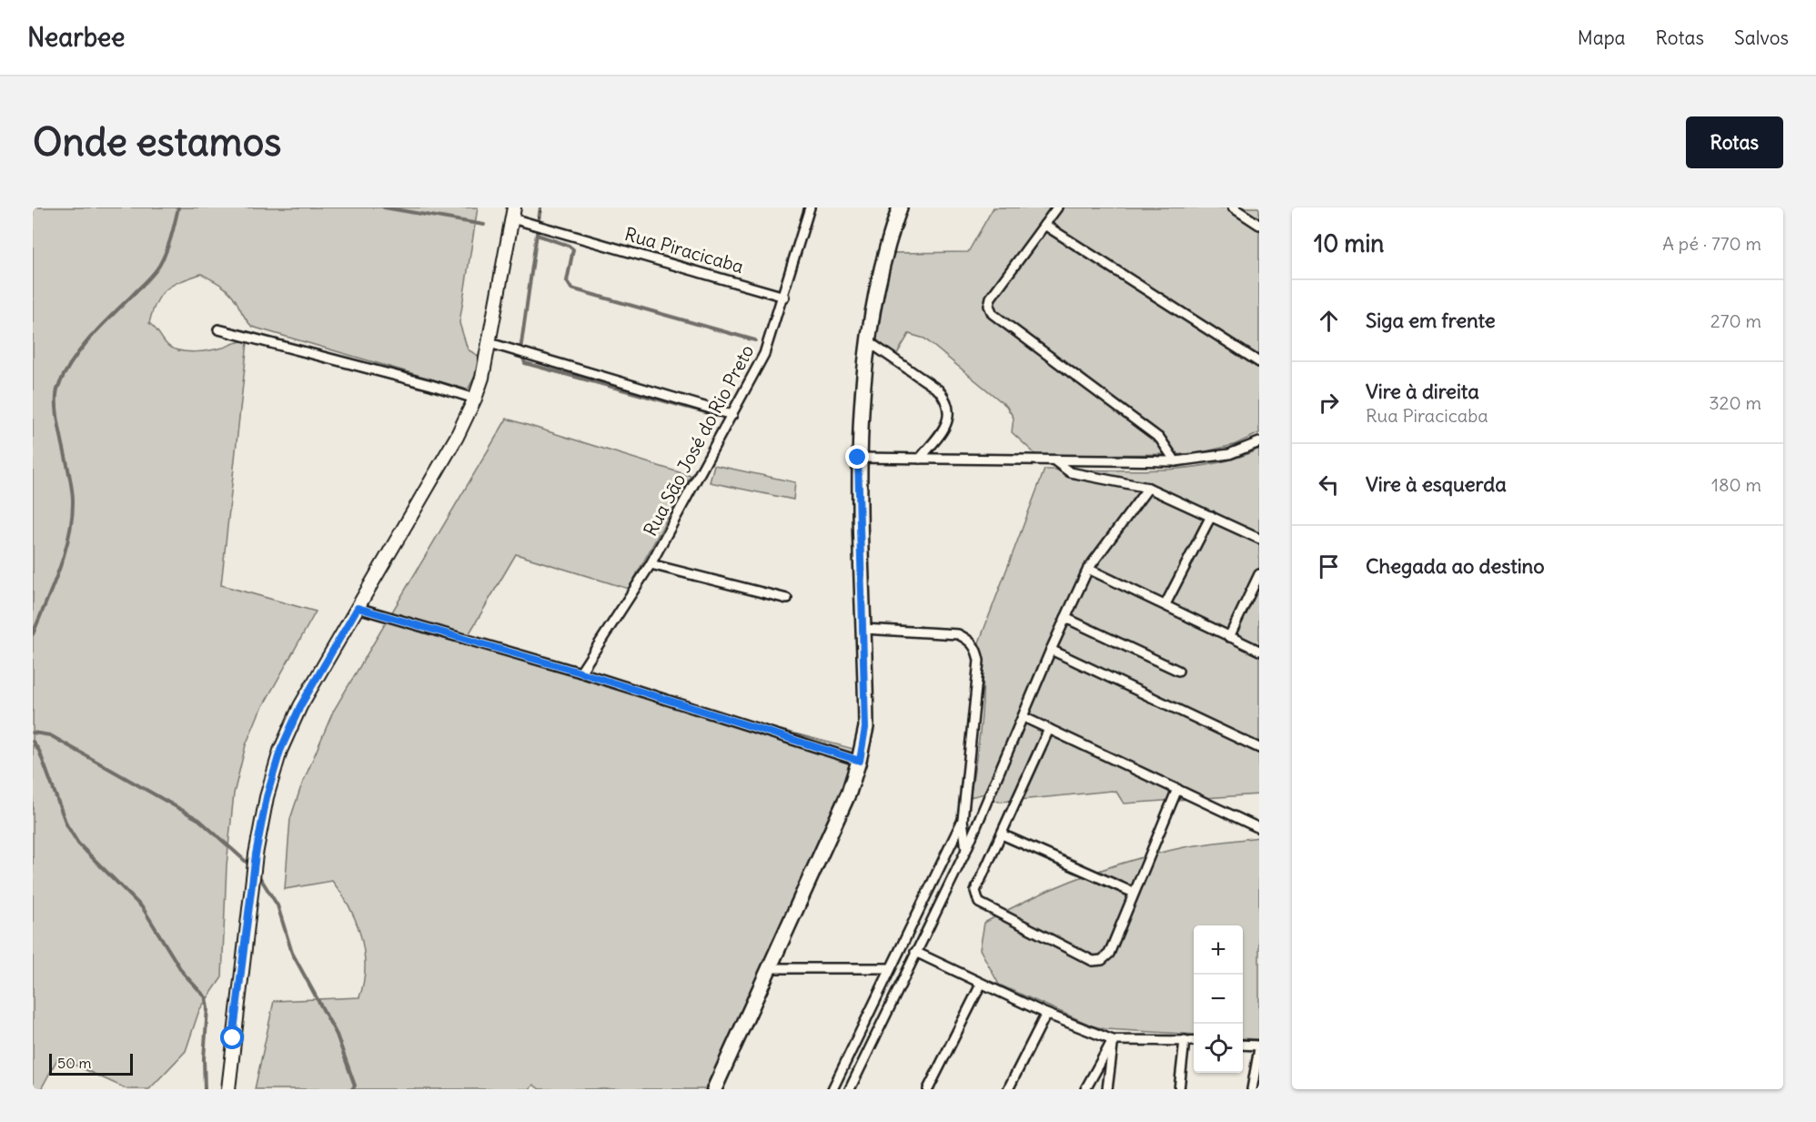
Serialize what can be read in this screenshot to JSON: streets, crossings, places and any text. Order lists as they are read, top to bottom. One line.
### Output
{"streets":{"street":["Rua Piracicaba","Rua São José do Rio Preto"]},"crossings":[["Rua Piracicaba","Rua São José do Rio Preto"]],"scale_bar":"50 m","page":{"header":"Nearbee","nav":["Mapa","Rotas","Salvos"],"buttons":"Rotas","title":"Onde estamos","heading":["10 min","A pé · 770 m"],"list":[["Siga em frente","270 m"],["Vire à direita","Rua Piracicaba","320 m"],["Vire à esquerda","180 m"],"Chegada ao destino"],"map_buttons":["+","−"],"scale":"50 m"}}
